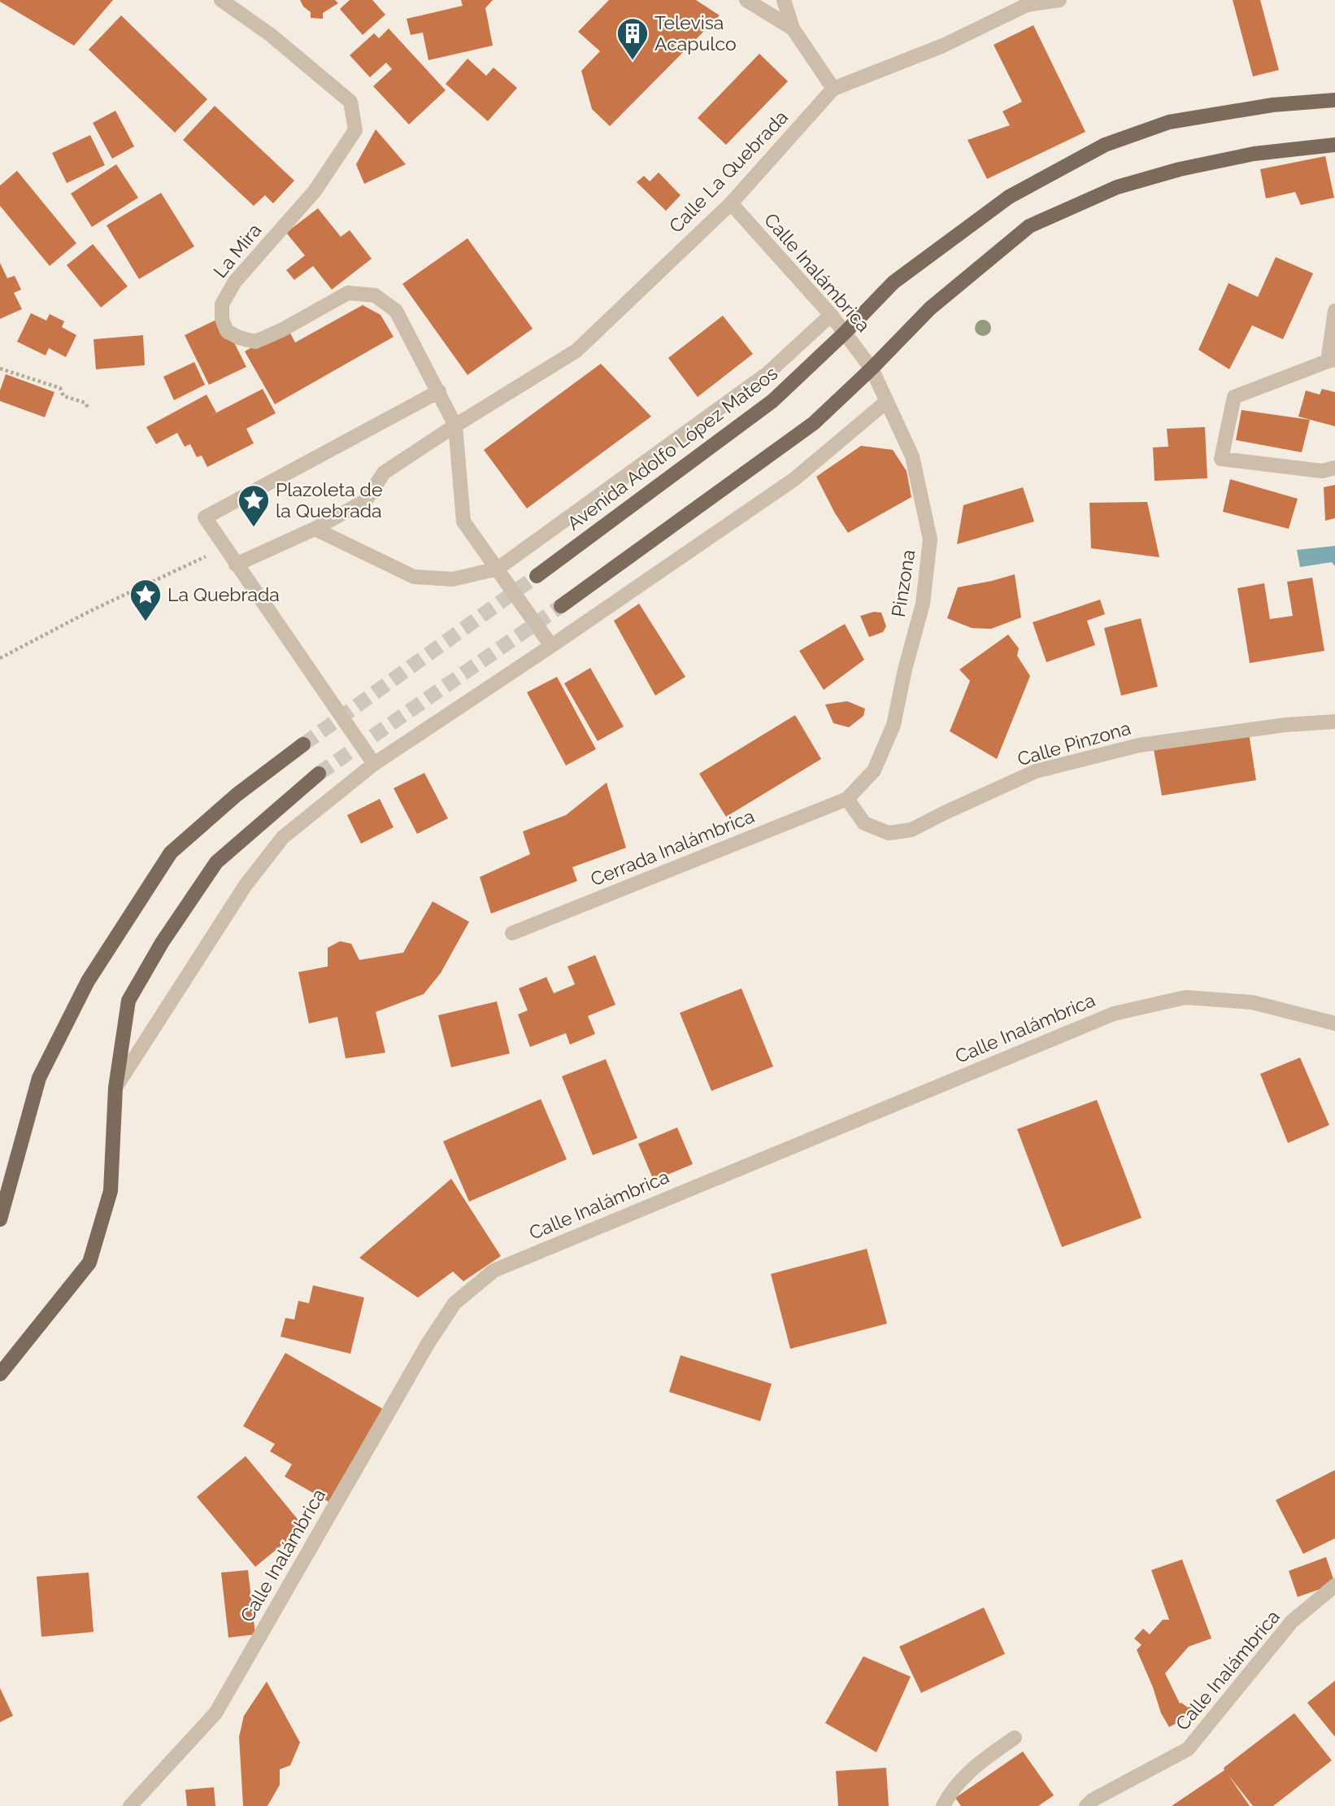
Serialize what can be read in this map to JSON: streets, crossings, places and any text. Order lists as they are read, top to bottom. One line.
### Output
{"streets":{"main road":["Avenida Adolfo López Mateos"],"street":["Calle La Quebrada","La Mira","Calle Inalámbrica","Pinzona","Calle Pinzona","Cerrada Inalámbrica"]},"crossings":[["Calle La Quebrada","La Mira"],["Calle La Quebrada","Calle Inalámbrica"],["Calle Inalámbrica","Avenida Adolfo López Mateos"],["Calle Inalámbrica","Pinzona"],["Pinzona","Calle Pinzona"],["Pinzona","Cerrada Inalámbrica"],["Calle Pinzona","Cerrada Inalámbrica"]],"places":{"building":["Televisa Acapulco"],"place":["Plazoleta de la Quebrada","La Quebrada"]}}
